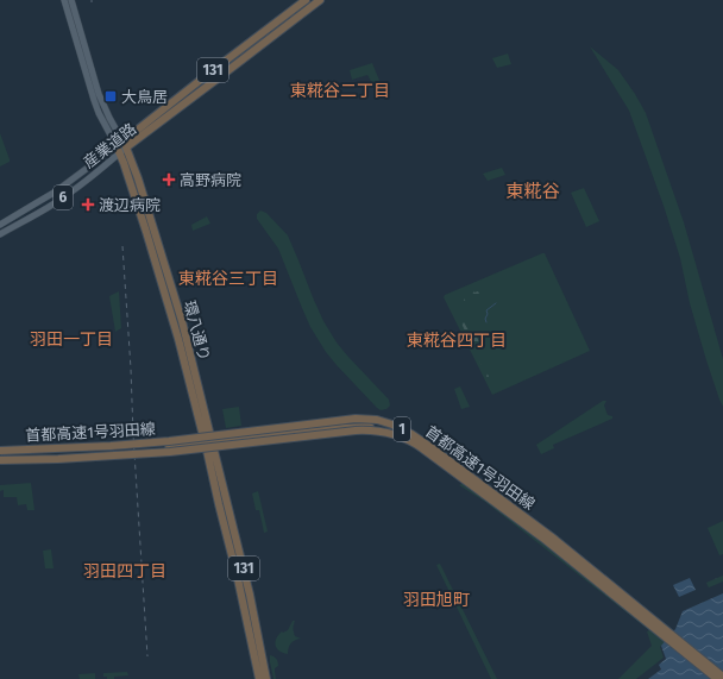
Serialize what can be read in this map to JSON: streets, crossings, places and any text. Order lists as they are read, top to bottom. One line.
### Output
{"streets":{"highway":["131","産業道路","環八通り","1","首都高速1号羽田線"],"main road":["6"]},"crossings":[["産業道路","環八通り"]],"districts":["東糀谷二丁目","東糀谷","東糀谷三丁目","羽田一丁目","東糀谷四丁目","羽田四丁目","羽田旭町"],"places":{"transit":["大鳥居"],"health":["高野病院","渡辺病院"]}}
